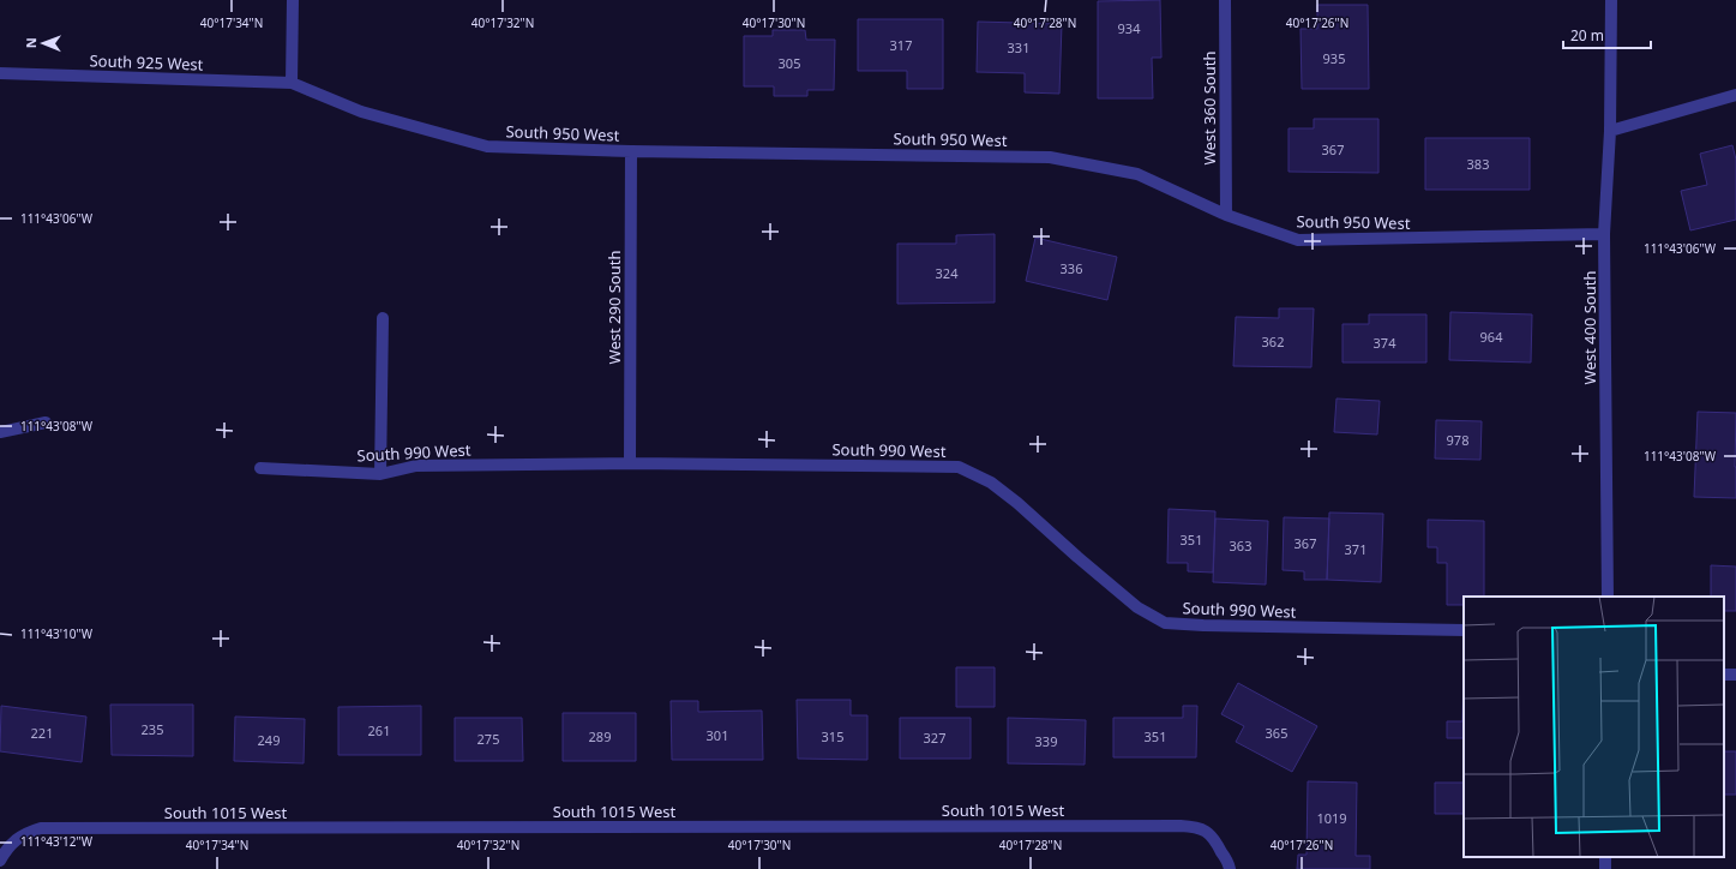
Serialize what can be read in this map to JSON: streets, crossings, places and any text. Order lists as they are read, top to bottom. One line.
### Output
{"streets":{"street":["South 925 West","West 360 South","South 950 West","West 290 South","West 400 South","South 990 West","South 1015 West"]},"crossings":[["South 925 West","South 950 West"],["West 360 South","South 950 West"],["South 950 West","West 290 South"],["South 950 West","West 400 South"],["West 290 South","South 990 West"]],"house_numbers":["934","317","331","935","305","367","383","336","324","964","362","374","978","351","367","363","371","235","261","221","365","301","289","315","351","327","275","249","339","1019"],"scale_bar":"20 m","north":"left","coordinates":["40°17'34\"N","40°17'32\"N","40°17'30\"N","40°17'28\"N","40°17'26\"N","111°43'06\"W","111°43'08\"W","111°43'10\"W","111°43'12\"W"]}
